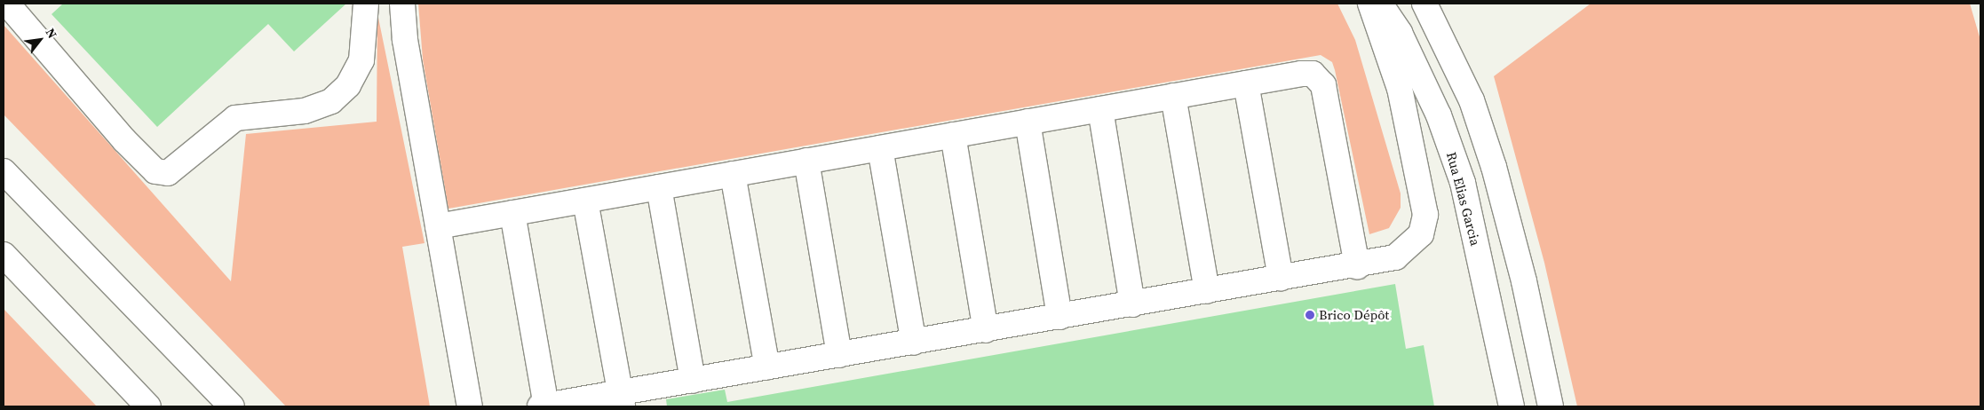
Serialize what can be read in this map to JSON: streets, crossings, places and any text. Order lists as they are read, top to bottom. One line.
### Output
{"streets":{"main road":["Rua Elias Garcia"]},"places":["Brico Dépôt"],"north":"top right"}
